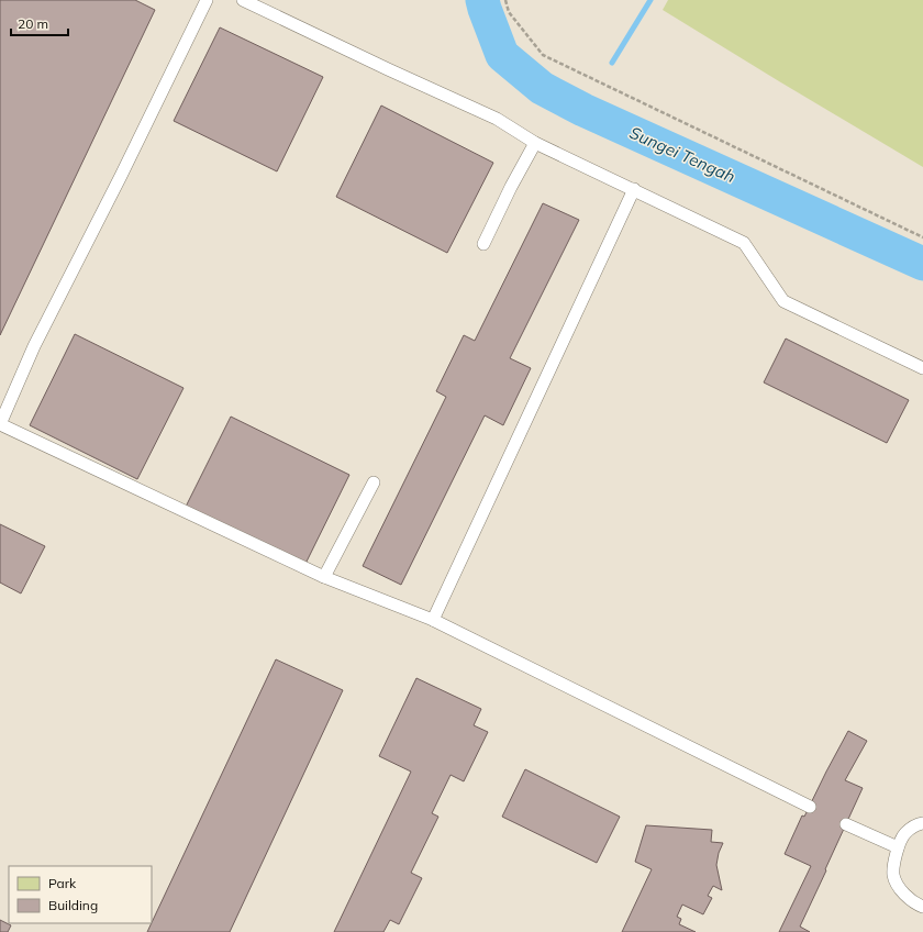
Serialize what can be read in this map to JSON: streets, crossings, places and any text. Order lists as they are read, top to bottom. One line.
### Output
{"water":["Sungei Tengah"],"legend":["Park","Building"],"scale_bar":"20 m"}
